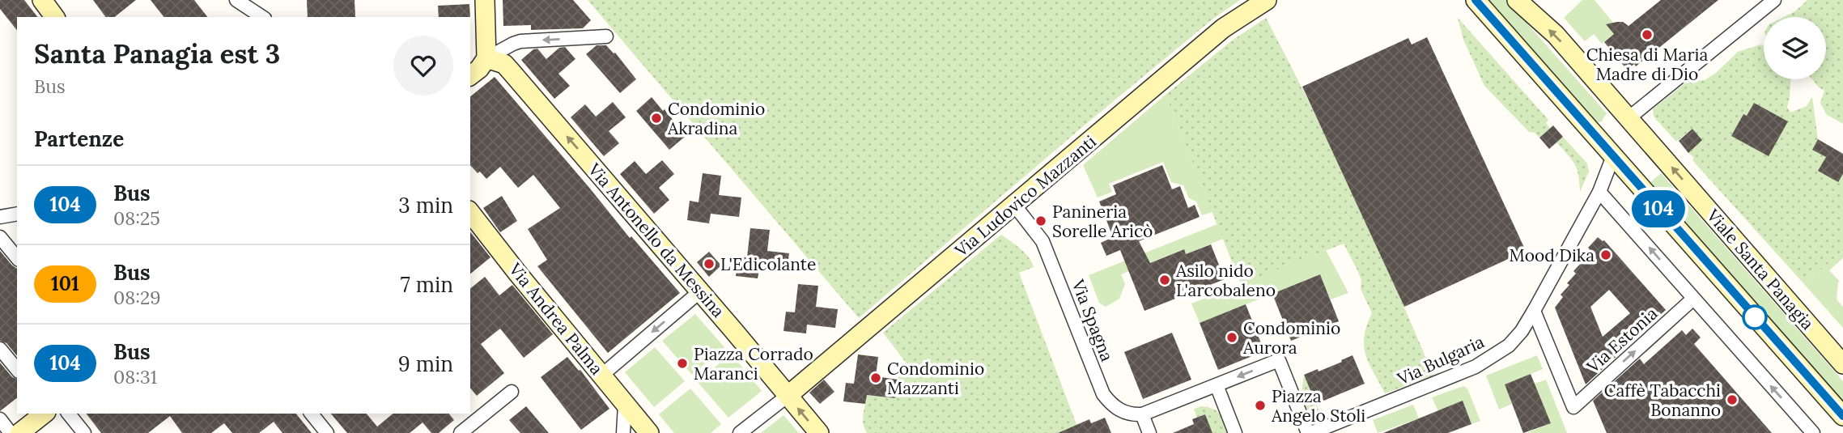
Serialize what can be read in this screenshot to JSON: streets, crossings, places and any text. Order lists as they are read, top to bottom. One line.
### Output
{"streets":{"street":["Via Ludovico Mazzanti","Via Antonello da Messina","Viale Santa Panagia","Via Andrea Palma","Via Spagna","Via Estonia","Via Bulgaria"]},"crossings":[["Via Ludovico Mazzanti","Via Antonello da Messina"],["Via Ludovico Mazzanti","Via Spagna"],["Viale Santa Panagia","Via Bulgaria"],["Via Estonia","Via Bulgaria"]],"one_way":["Via Antonello da Messina"],"places":["Chiesa di Maria Madre di Dio","Condominio Akradina","Panineria Sorelle Aricò","Mood Dika","L'Edicolante","Asilo nido L'arcobaleno","Condominio Aurora","Piazza Corrado Maranci","Condominio Mazzanti","Caffè Tabacchi Bonanno","Piazza Angelo Stoli"],"lines":["bus line 104"],"page":{"on_map":"104","heading":[["Santa Panagia est 3","Bus"],"Partenze"],"list":[{"mark":"104","name":"Bus","note":"08:25","value":"3 min"},{"mark":"101","name":"Bus","note":"08:29","value":"7 min"},{"mark":"104","name":"Bus","note":"08:31","value":"9 min"}]}}
